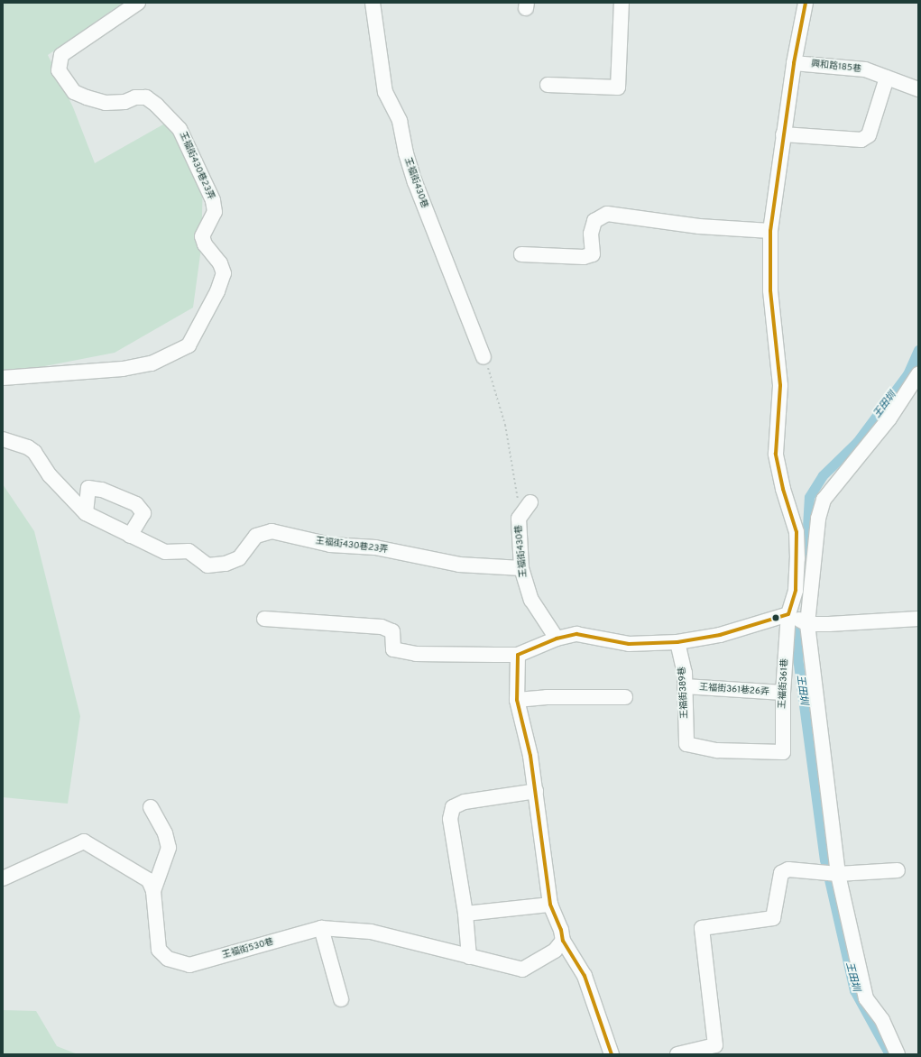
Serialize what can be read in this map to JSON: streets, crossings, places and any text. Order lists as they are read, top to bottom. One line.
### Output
{"streets":{"street":["興和路185巷","王福街430巷23弄","王福街430巷","王福街361巷","王福街361巷26弄","王福街389巷","王福街530巷"]},"crossings":[["興和路185巷","王福街361巷"],["王福街430巷23弄","王福街430巷"],["王福街361巷","王福街361巷26弄"],["王福街361巷","王福街389巷"],["王福街361巷26弄","王福街389巷"]],"water":["王田圳"]}
